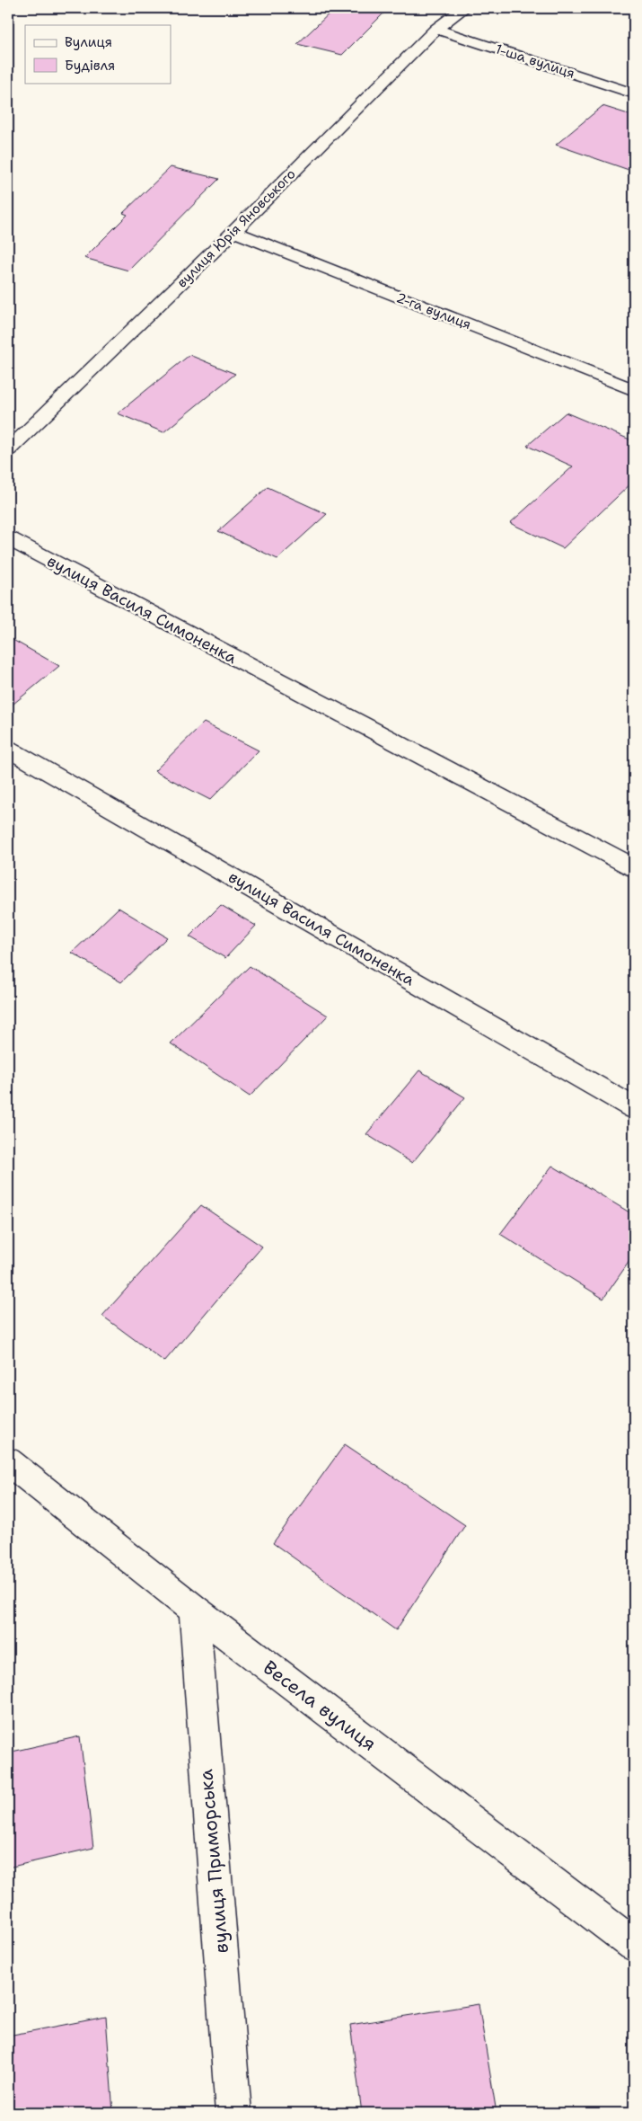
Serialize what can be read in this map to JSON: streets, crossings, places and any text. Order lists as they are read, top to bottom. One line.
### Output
{"streets":{"street":["1-ша вулиця","вулиця Юрія Яновського","2-га вулиця","вулиця Василя Симоненка","Весела вулиця","вулиця Приморська"]},"crossings":[["1-ша вулиця","вулиця Юрія Яновського"],["вулиця Юрія Яновського","2-га вулиця"],["Весела вулиця","вулиця Приморська"]],"legend":["Вулиця","Будівля"]}
